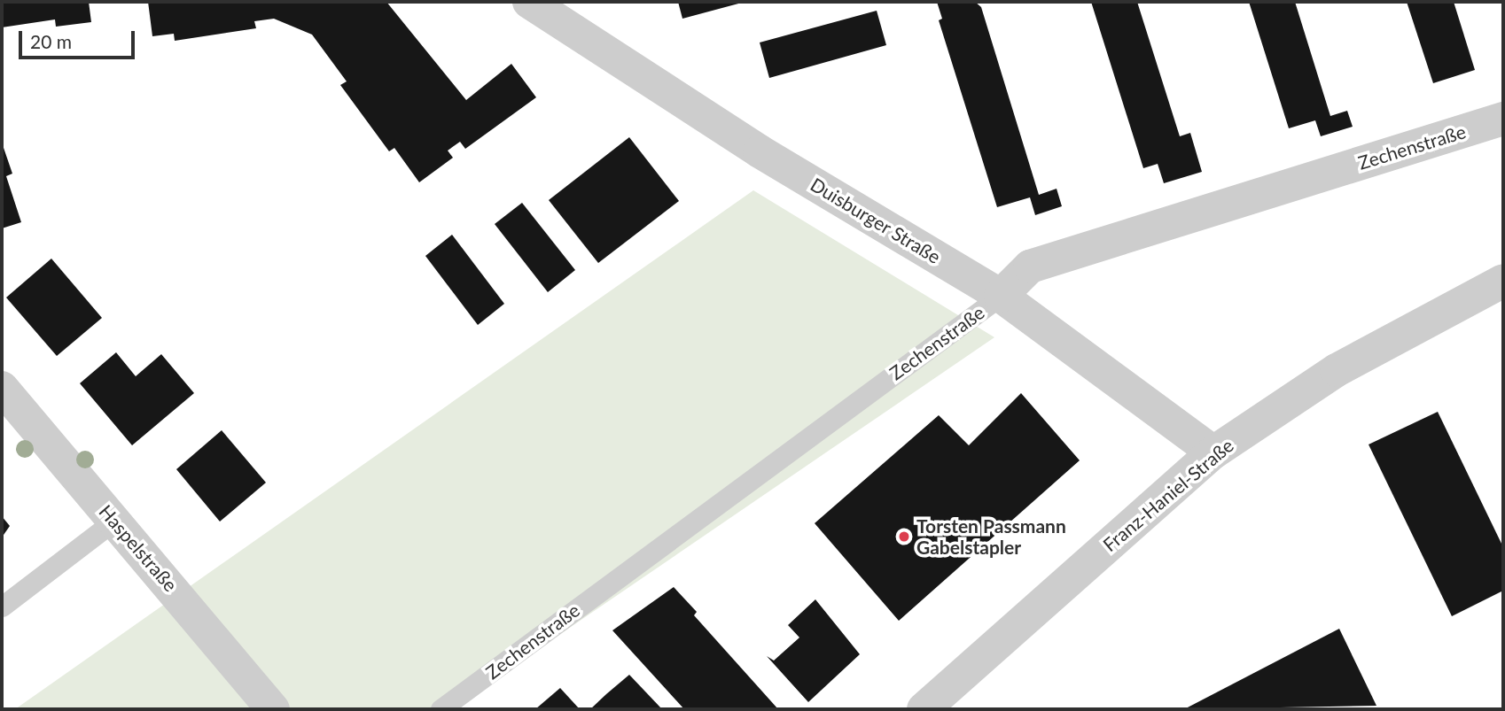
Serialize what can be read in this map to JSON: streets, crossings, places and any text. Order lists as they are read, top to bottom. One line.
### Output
{"streets":{"street":["Zechenstraße","Duisburger Straße","Franz-Haniel-Straße","Haspelstraße"]},"crossings":[["Zechenstraße","Duisburger Straße"],["Duisburger Straße","Franz-Haniel-Straße"]],"places":["Torsten Passmann Gabelstapler"],"scale_bar":"20 m"}
